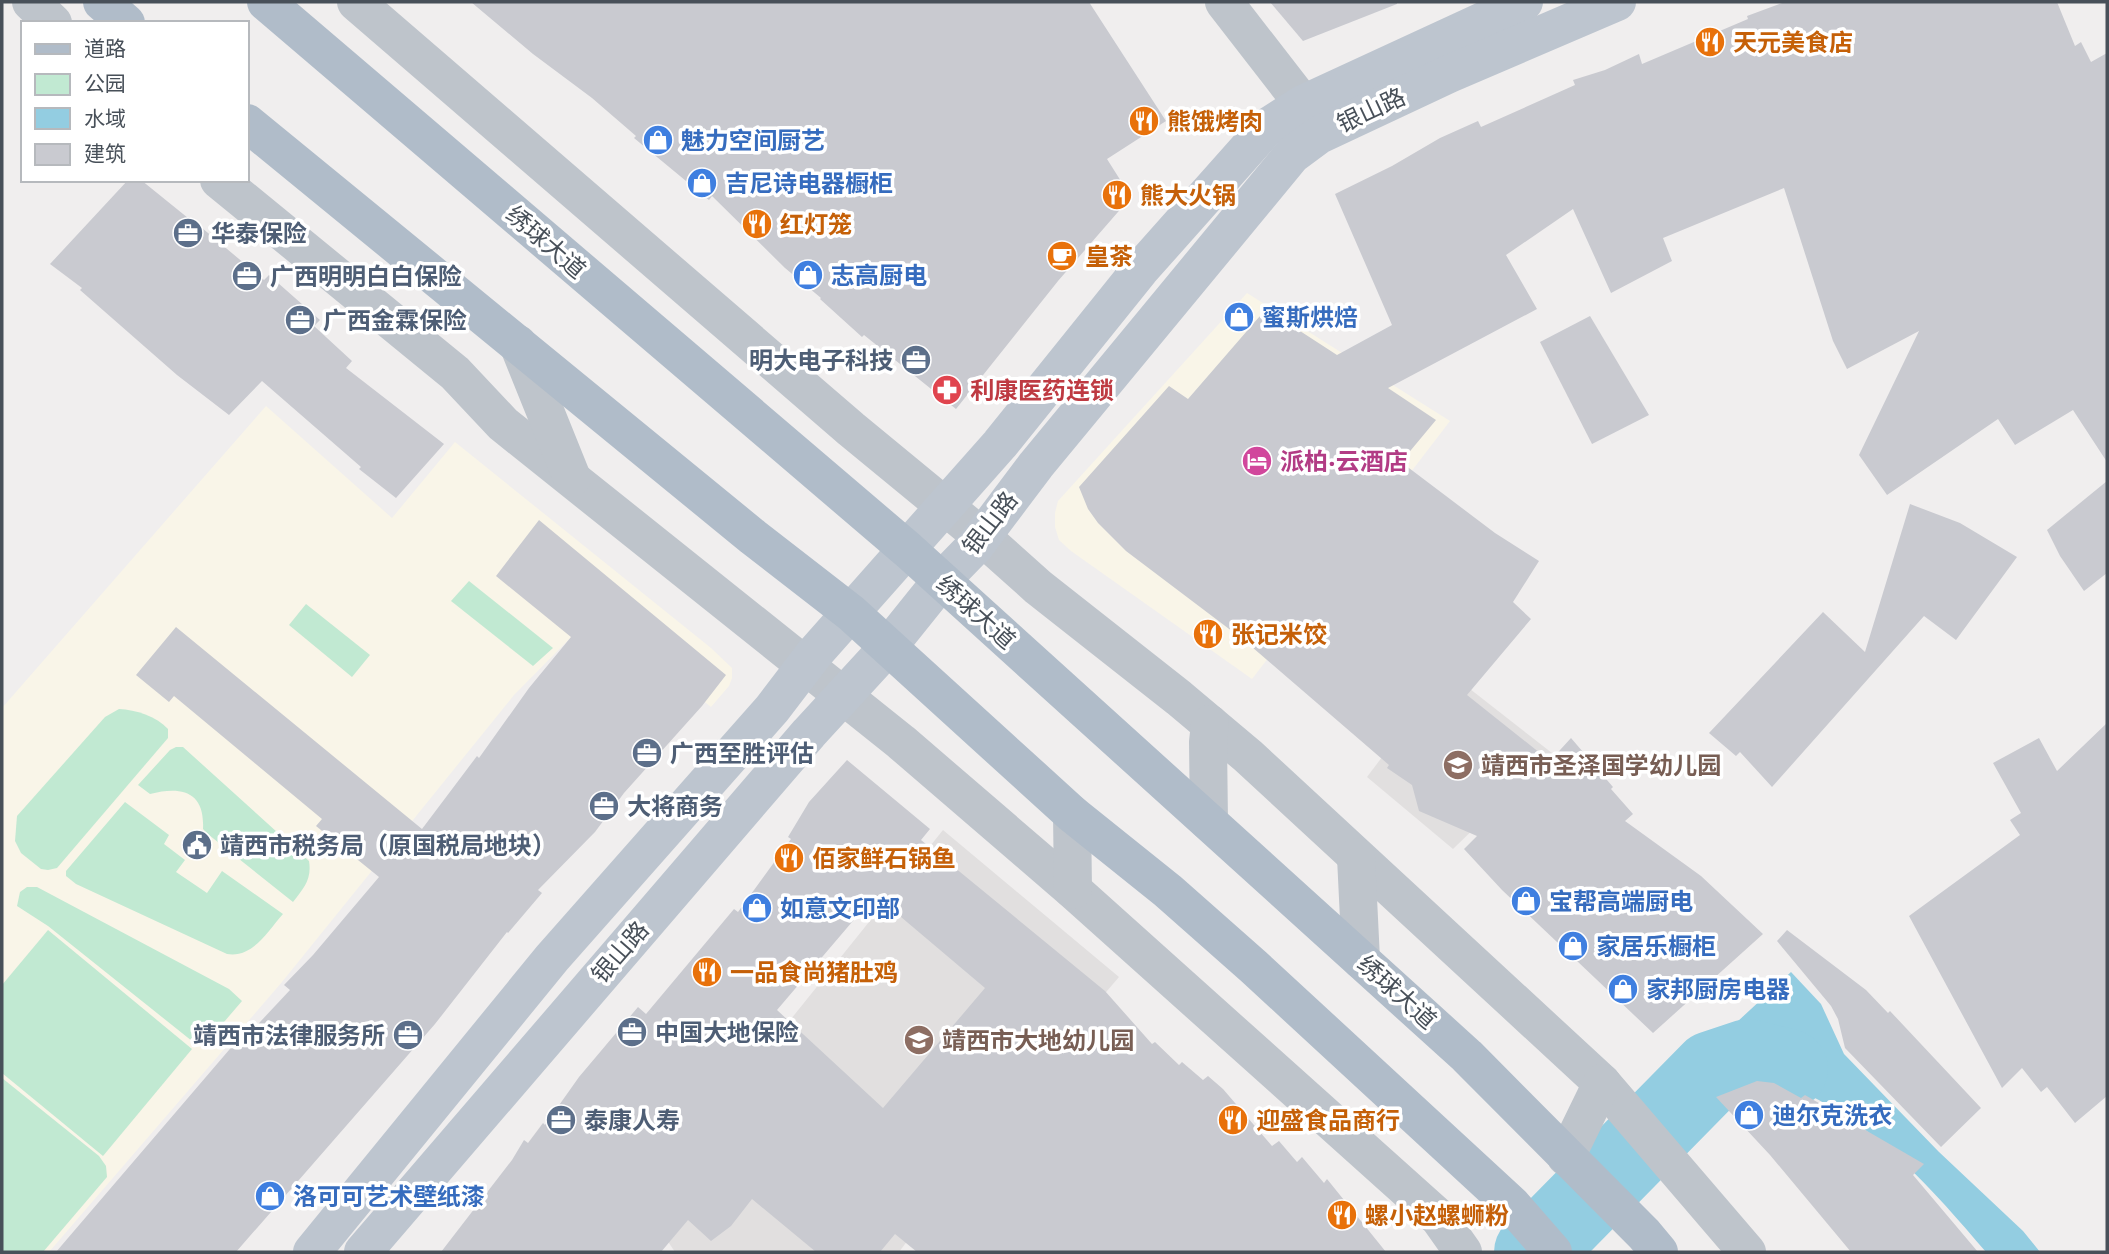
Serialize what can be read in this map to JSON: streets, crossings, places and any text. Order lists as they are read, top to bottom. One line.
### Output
{"streets":{"main road":["银山路","绣球大道"]},"crossings":[["银山路","绣球大道"]],"places":{"restaurant":["天元美食店","熊饿烤肉","熊大火锅","红灯笼","张记米饺","佰家鲜石锅鱼","一品食尚猪肚鸡","迎盛食品商行","螺小赵螺蛳粉"],"shop":["魅力空间厨艺","吉尼诗电器橱柜","志高厨电","蜜斯烘焙","宝帮高端厨电","如意文印部","家居乐橱柜","家邦厨房电器","迪尔克洗衣","洛可可艺术壁纸漆"],"office":["华泰保险","广西明明白白保险","广西金霖保险","明大电子科技","广西至胜评估","大将商务","中国大地保险","靖西市法律服务所","泰康人寿"],"cafe":["皇茶"],"pharmacy":["利康医药连锁"],"hotel":["派柏·云酒店"],"school or university":["靖西市圣泽国学幼儿园","靖西市大地幼儿园"],"public building":["靖西市税务局（原国税局地块）"]},"legend":["道路","公园","水域","建筑"]}
